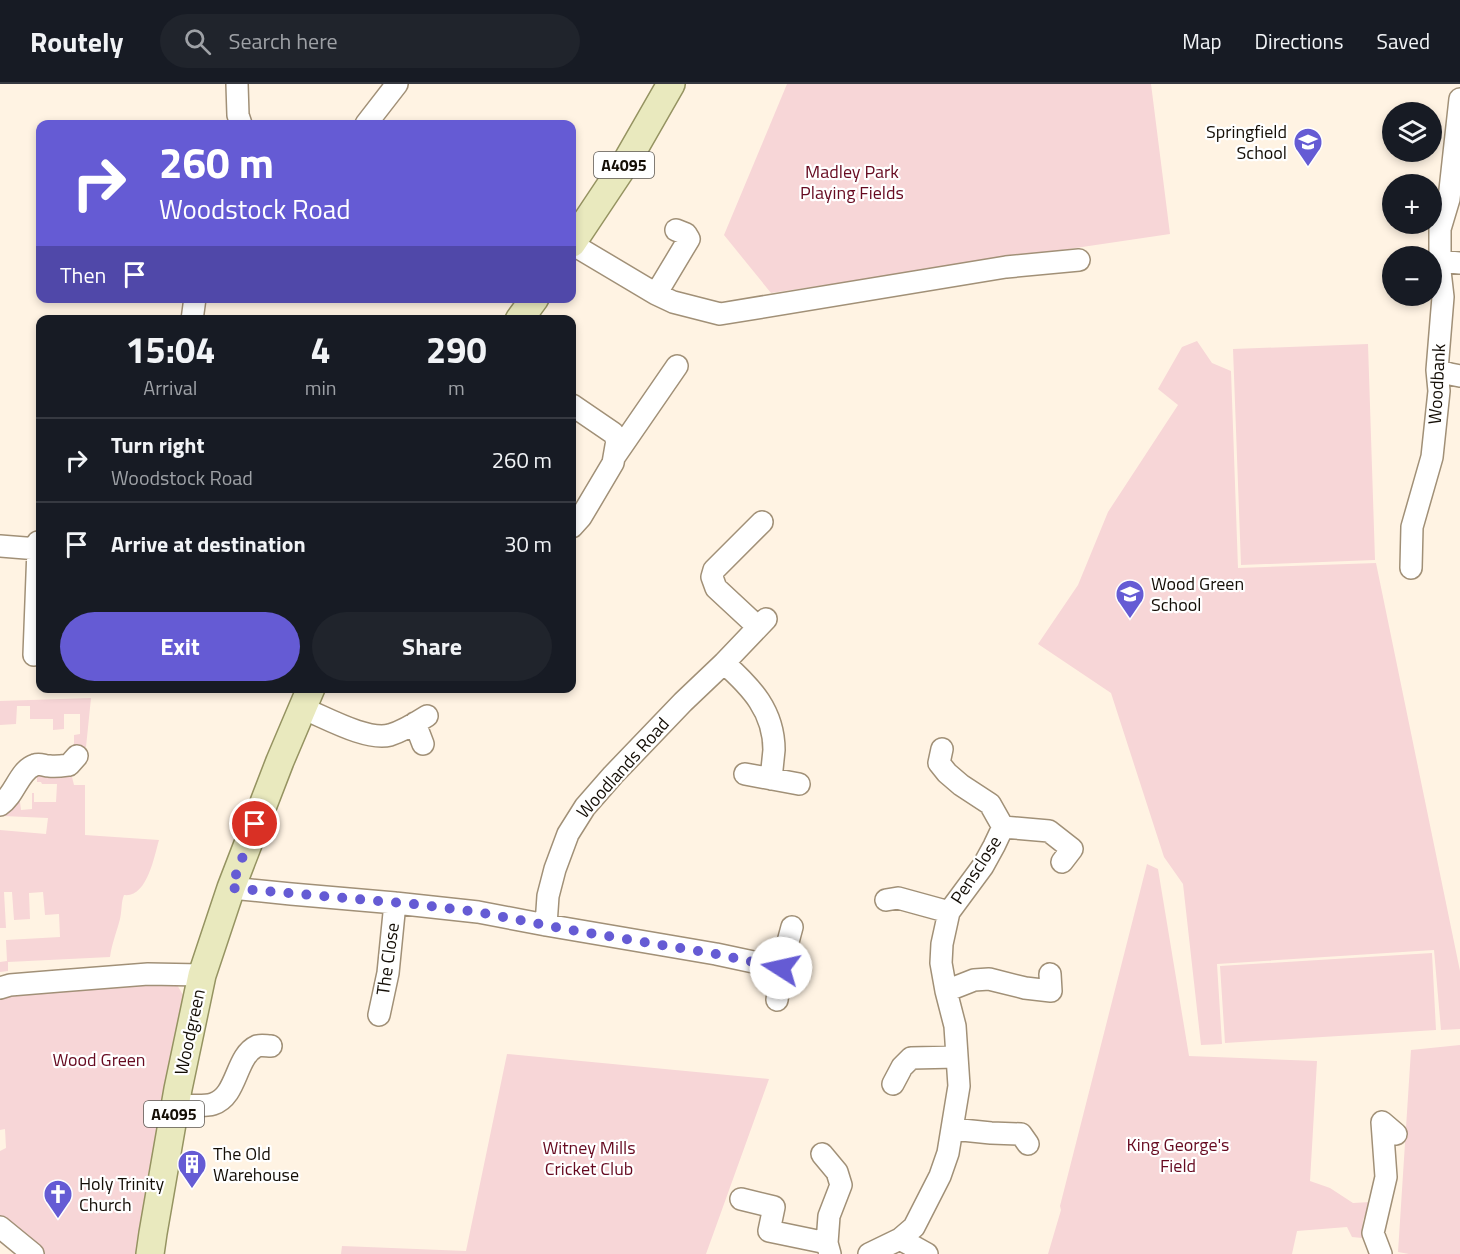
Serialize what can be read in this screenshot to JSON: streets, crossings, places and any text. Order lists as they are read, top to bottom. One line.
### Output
{"streets":{"main road":["A4095","Woodgreen"],"street":["Woodbank","Woodlands Road","Pensclose","The Close"]},"crossings":[["A4095","Woodgreen"]],"parks":["Madley Park Playing Fields","Wood Green","King George's Field","Witney Mills Cricket Club"],"places":{"school or university":["Springfield School","Wood Green School"],"building":["The Old Warehouse"],"church":["Holy Trinity Church"]},"page":{"header":"Routely","search":"Search here","nav":["Map","Directions","Saved"],"map_buttons":["+","−"],"turn":["260 m","Woodstock Road"],"then":"Then","eta":["15:04","Arrival","4","min","290","m"],"list":[{"name":"Turn right","note":"Woodstock Road","value":"260 m"},{"name":"Arrive at destination","value":"30 m"}],"buttons":["Exit","Share"]}}
